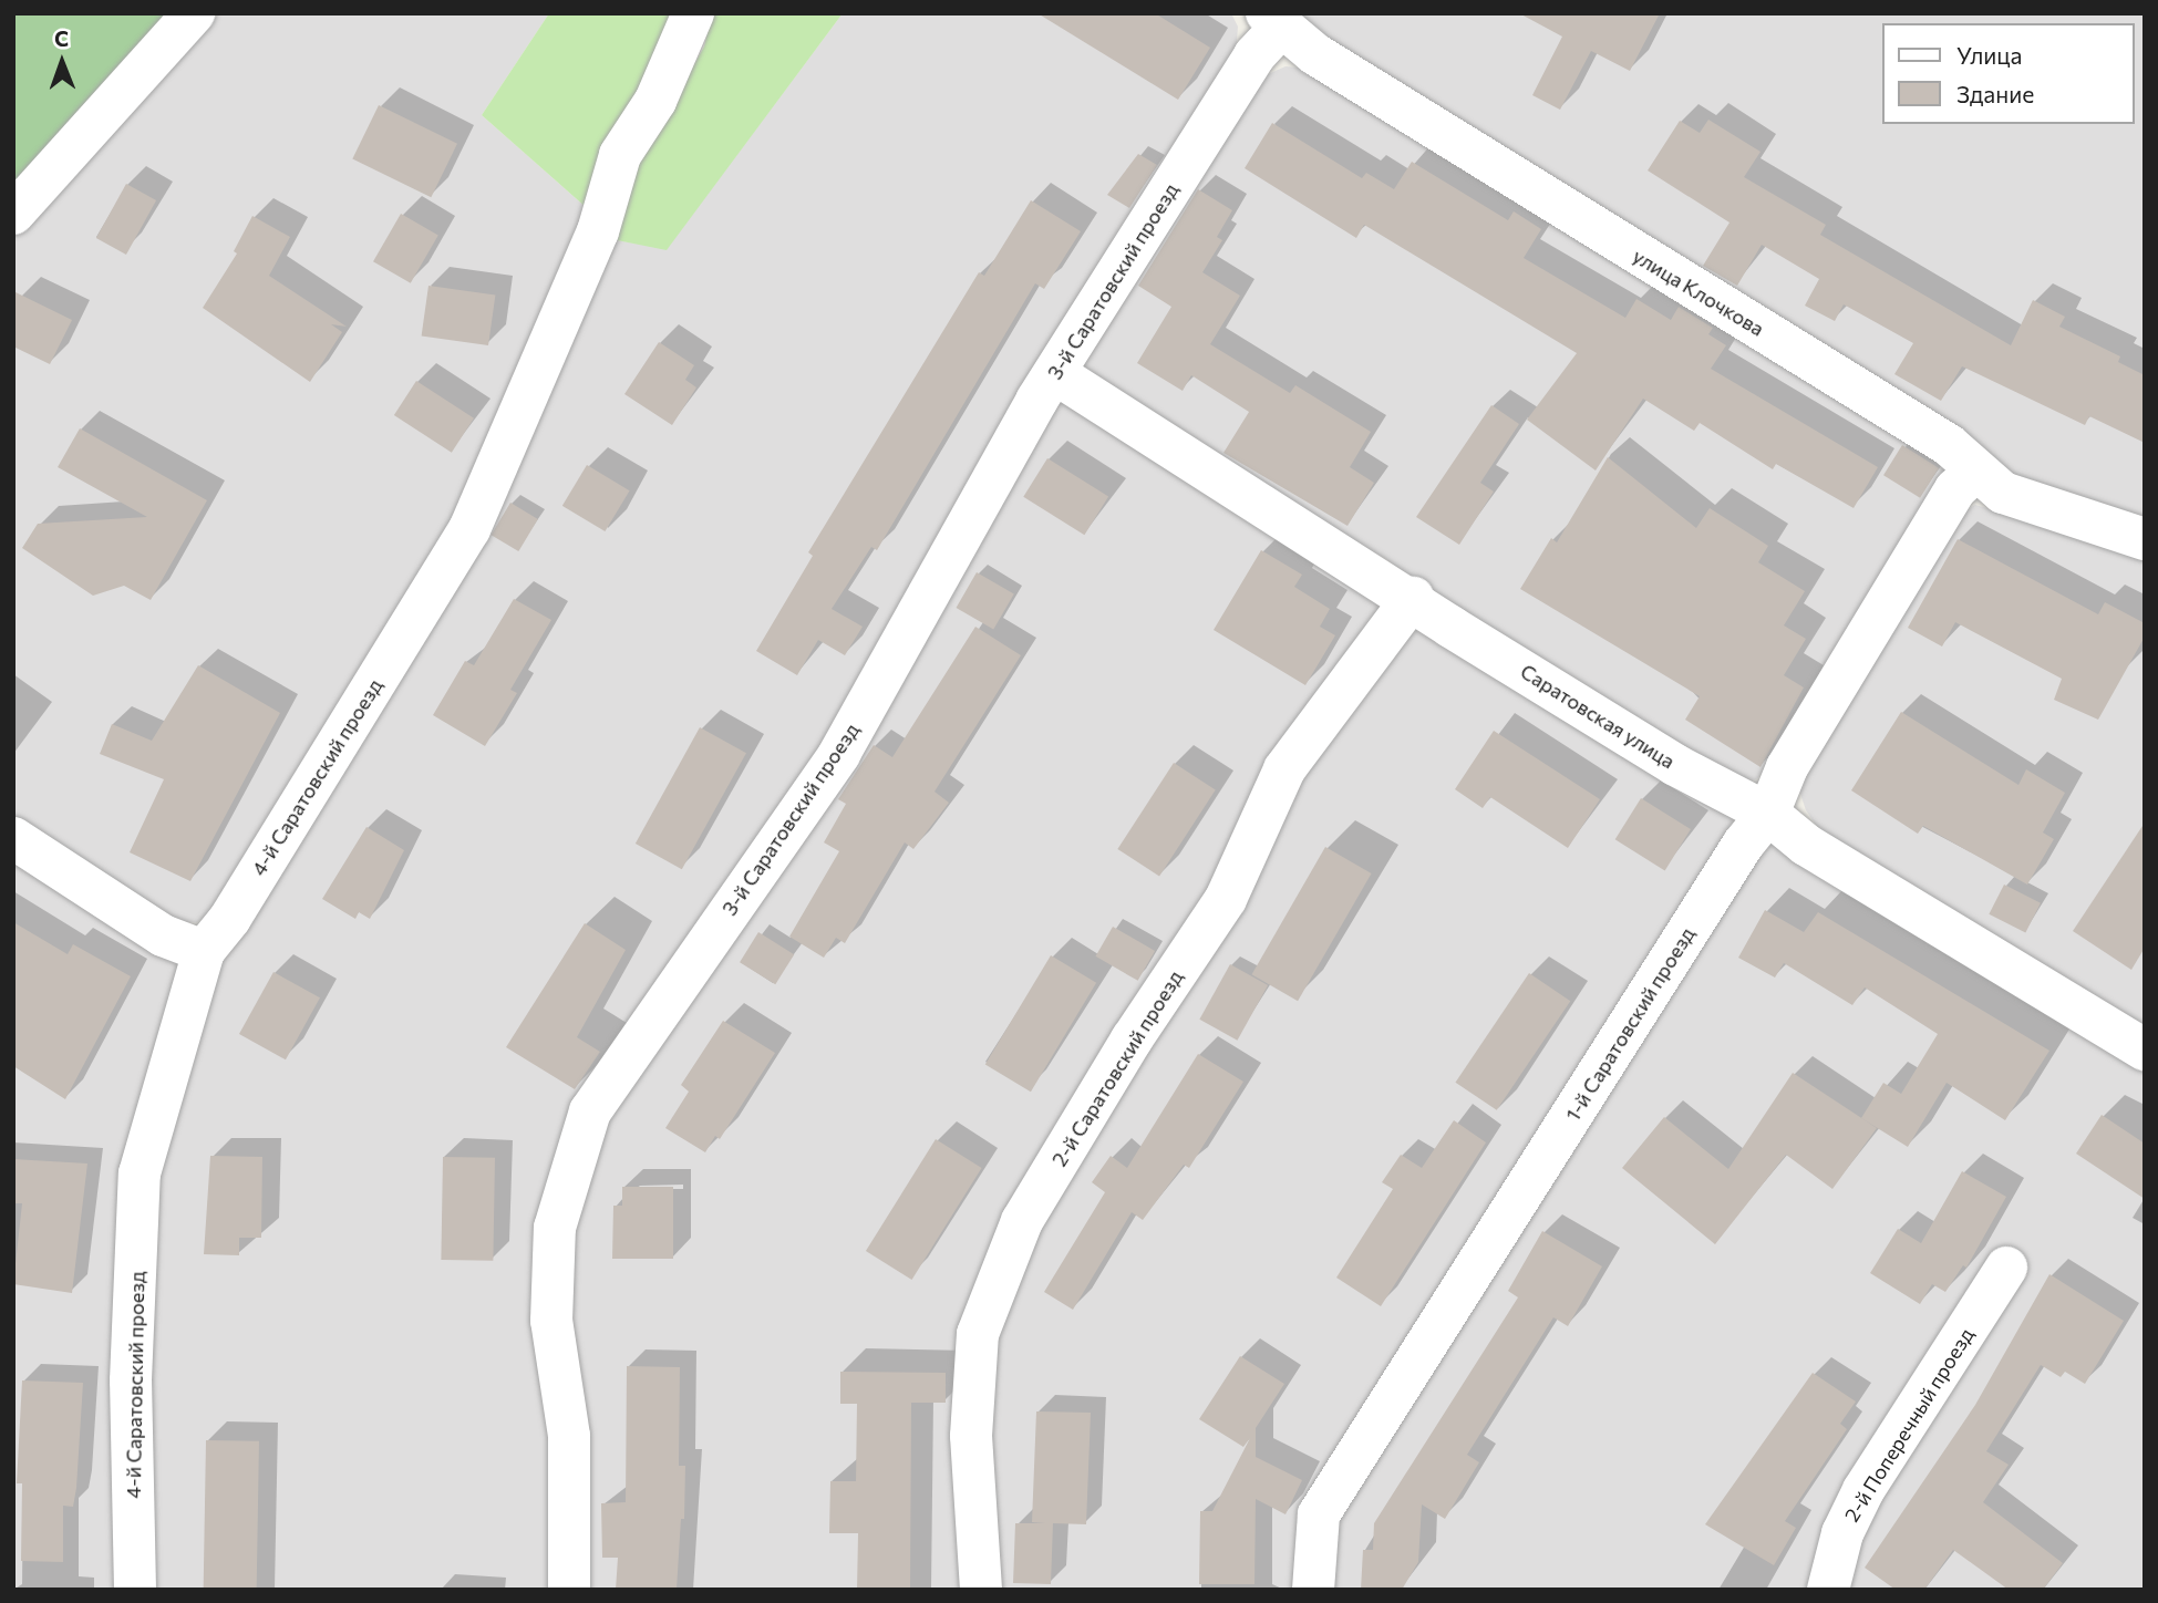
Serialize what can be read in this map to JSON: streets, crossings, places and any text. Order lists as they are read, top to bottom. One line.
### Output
{"streets":{"street":["3-й Саратовский проезд","улица Клочкова","Саратовская улица","4-й Саратовский проезд","1-й Саратовский проезд","2-й Саратовский проезд","2-й Поперечный проезд"]},"crossings":[["3-й Саратовский проезд","улица Клочкова"],["3-й Саратовский проезд","Саратовская улица"],["улица Клочкова","1-й Саратовский проезд"],["Саратовская улица","1-й Саратовский проезд"],["Саратовская улица","2-й Саратовский проезд"]],"legend":["Улица","Здание"],"north":"top"}
